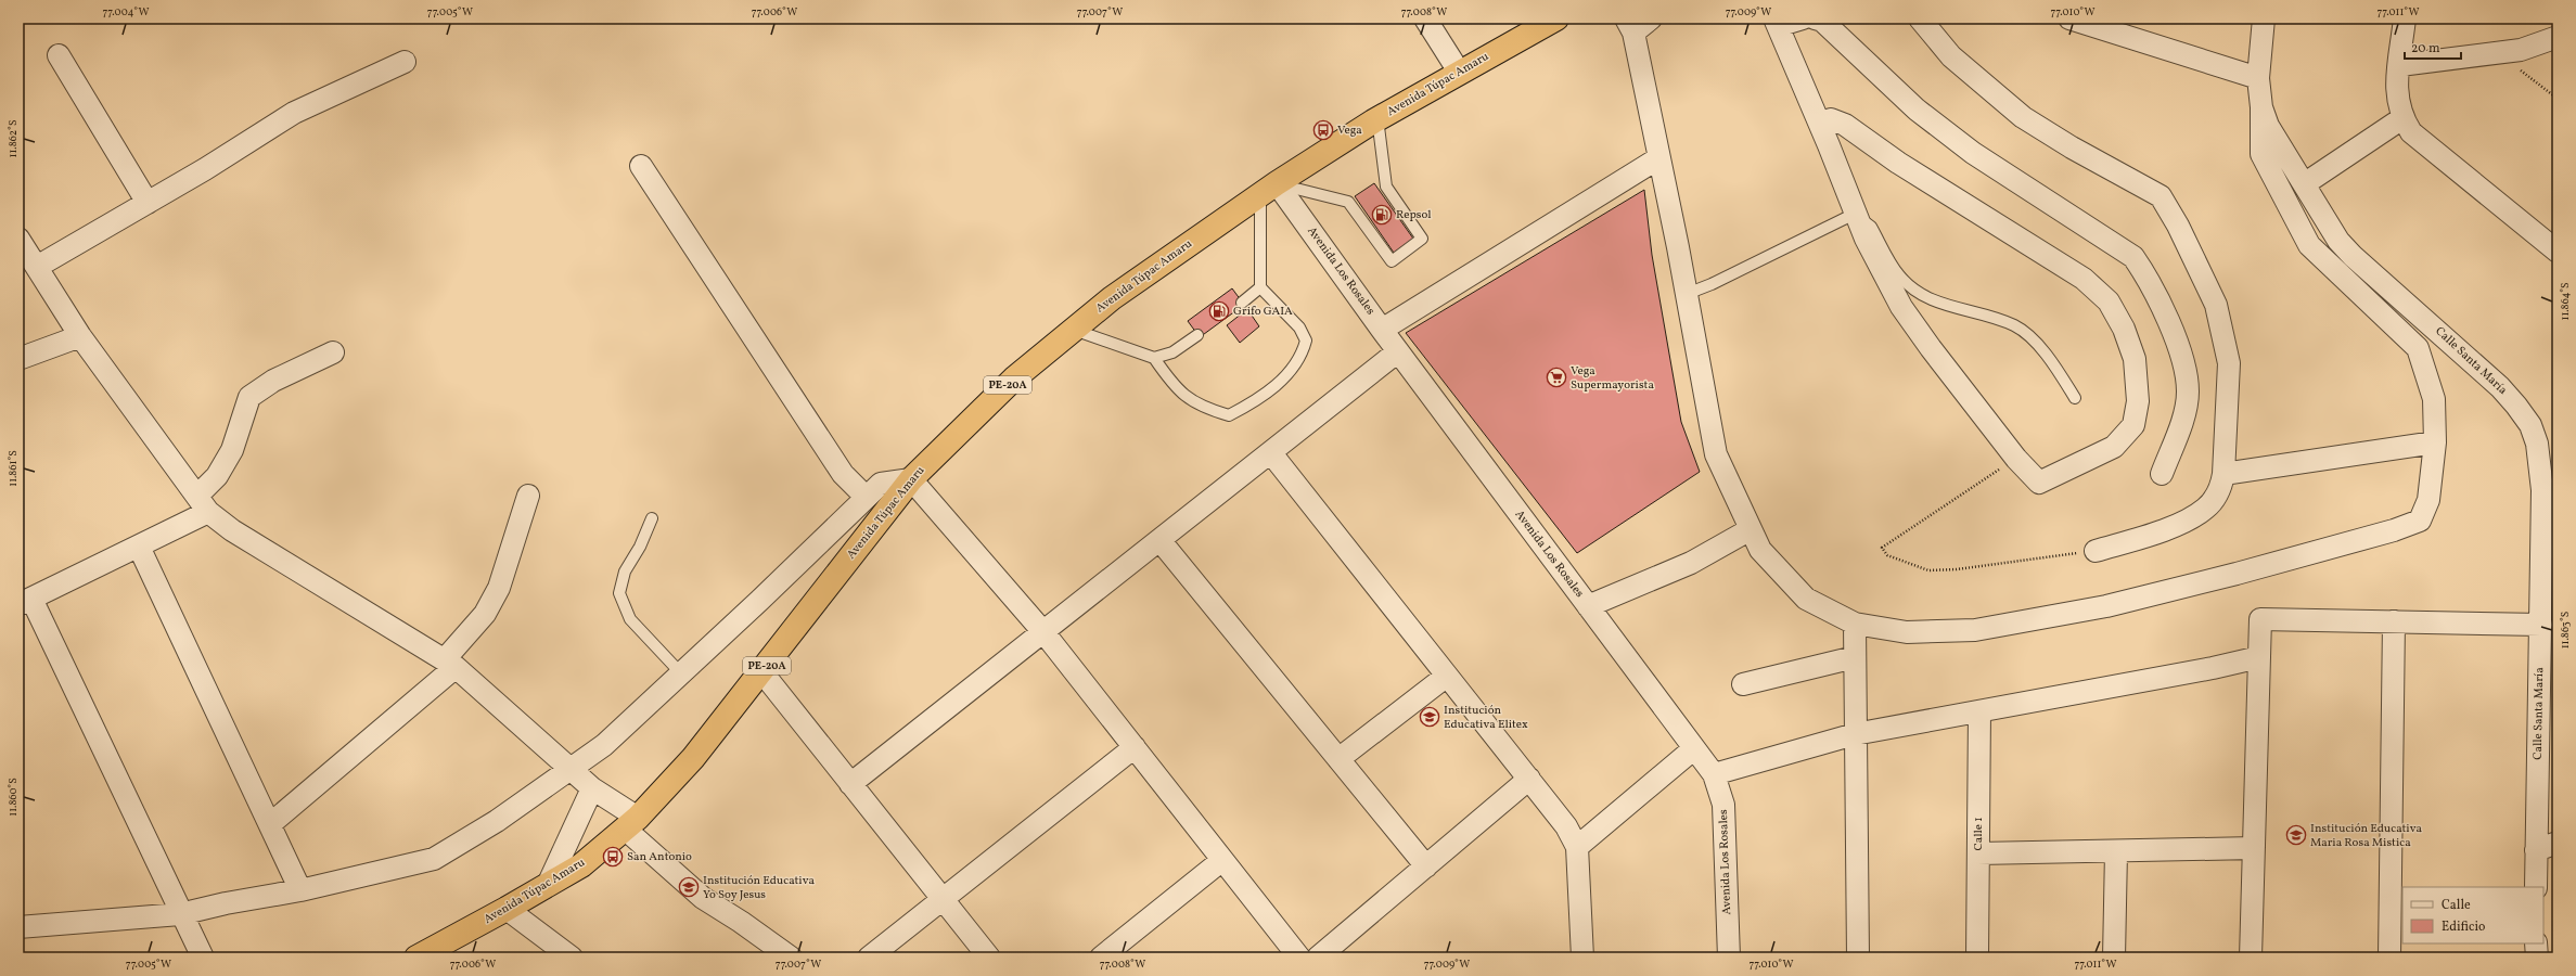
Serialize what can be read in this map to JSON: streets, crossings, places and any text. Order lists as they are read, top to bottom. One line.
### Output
{"streets":{"highway":["Avenida Túpac Amaru","PE-20A"],"street":["Avenida Los Rosales","Calle Santa María","Calle 1"]},"crossings":[["Avenida Túpac Amaru","Avenida Los Rosales"]],"places":{"bus stop":["Vega","San Antonio"],"fuel station":["Repsol","Grifo GAIA"],"supermarket":["Vega Supermayorista"],"school or university":["Institución Educativa Elitex","Institución Educativa Maria Rosa Mistica","Institución Educativa Yo Soy Jesus"]},"legend":["Calle","Edificio"],"scale_bar":"20 m","coordinates":["77.004°W","77.005°W","77.006°W","77.007°W","77.008°W","77.009°W","77.010°W","77.011°W","11.862°S","11.864°S","11.861°S","11.863°S","11.860°S"]}
